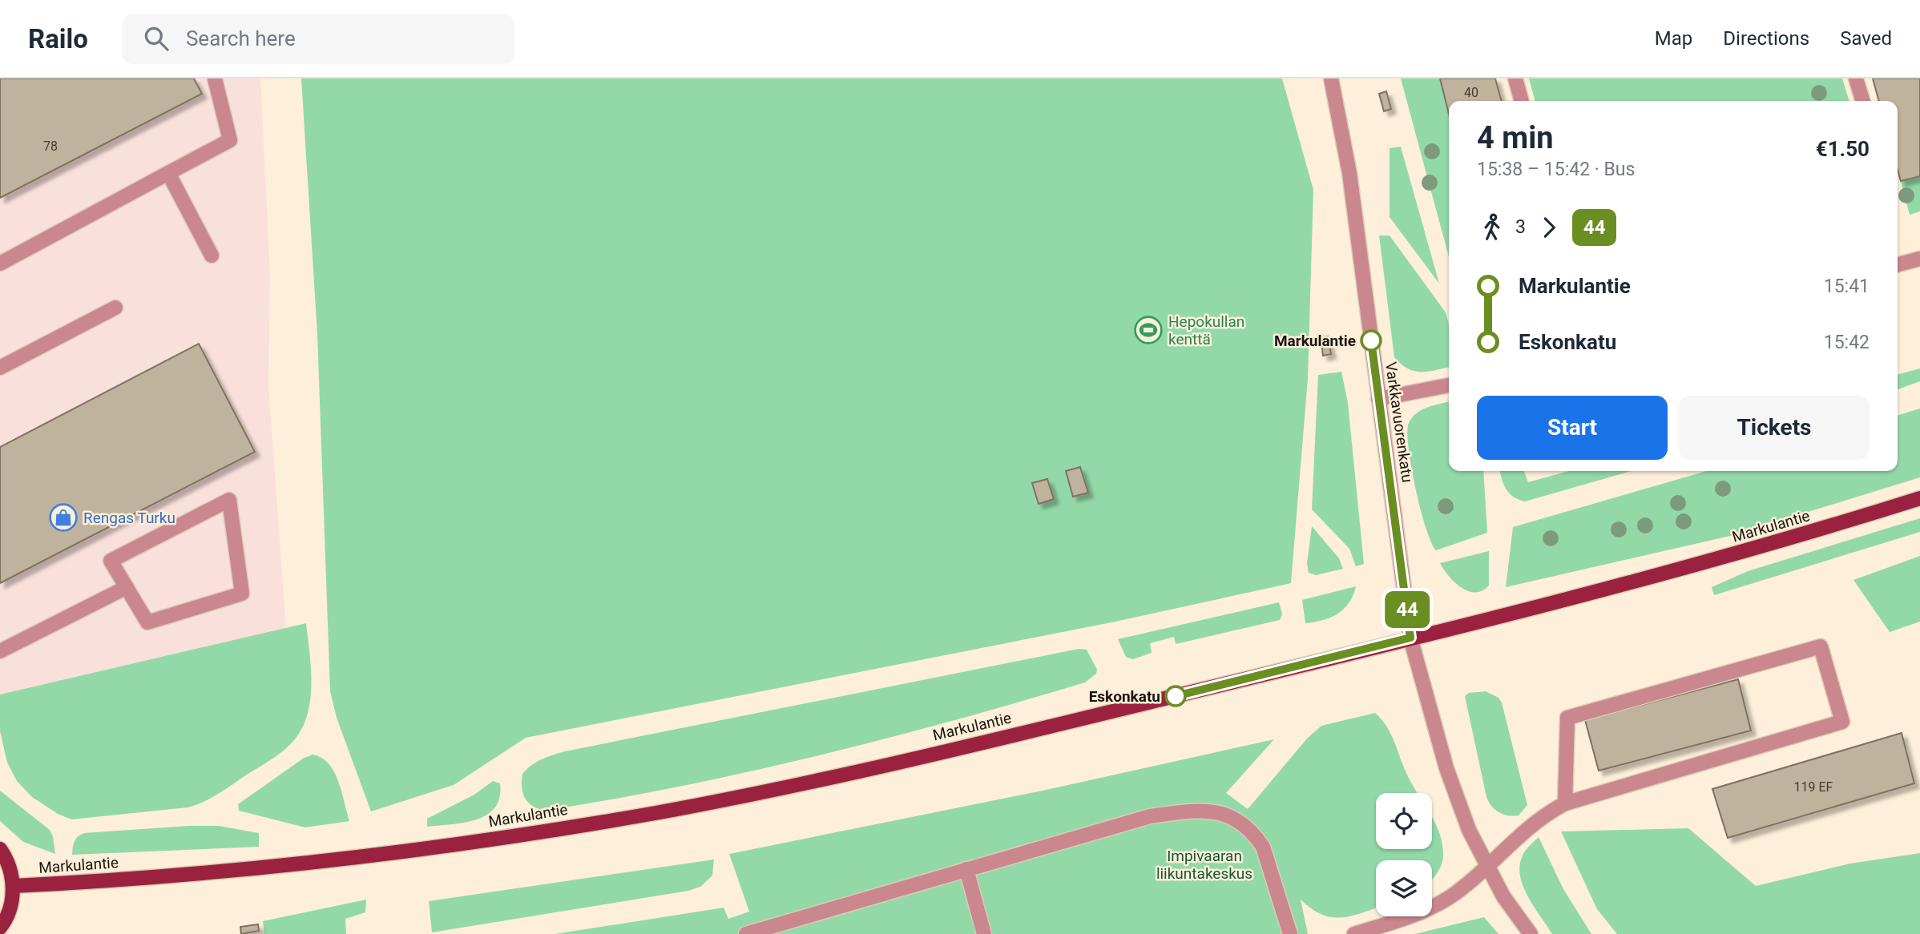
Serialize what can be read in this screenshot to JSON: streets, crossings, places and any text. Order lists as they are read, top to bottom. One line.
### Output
{"streets":{"main road":["Markulantie"],"street":["Varkkavuorenkatu"]},"crossings":[["Varkkavuorenkatu","Markulantie"]],"parks":["Impivaaran liikuntakeskus"],"places":{"sports":["Hepokullan kenttä"],"other":["Markulantie","Eskonkatu"],"shop":["Rengas Turku"]},"lines":["bus line 44"],"house_numbers":["40","78","119 EF"],"page":{"header":"Railo","search":"Search here","nav":["Map","Directions","Saved"],"on_map":"44","heading":["4 min","15:38 – 15:42 · Bus","€1.50"],"legs":["3","44"],"list":[{"name":"Markulantie","value":"15:41"},{"name":"Eskonkatu","value":"15:42"}],"buttons":["Start","Tickets"]}}
